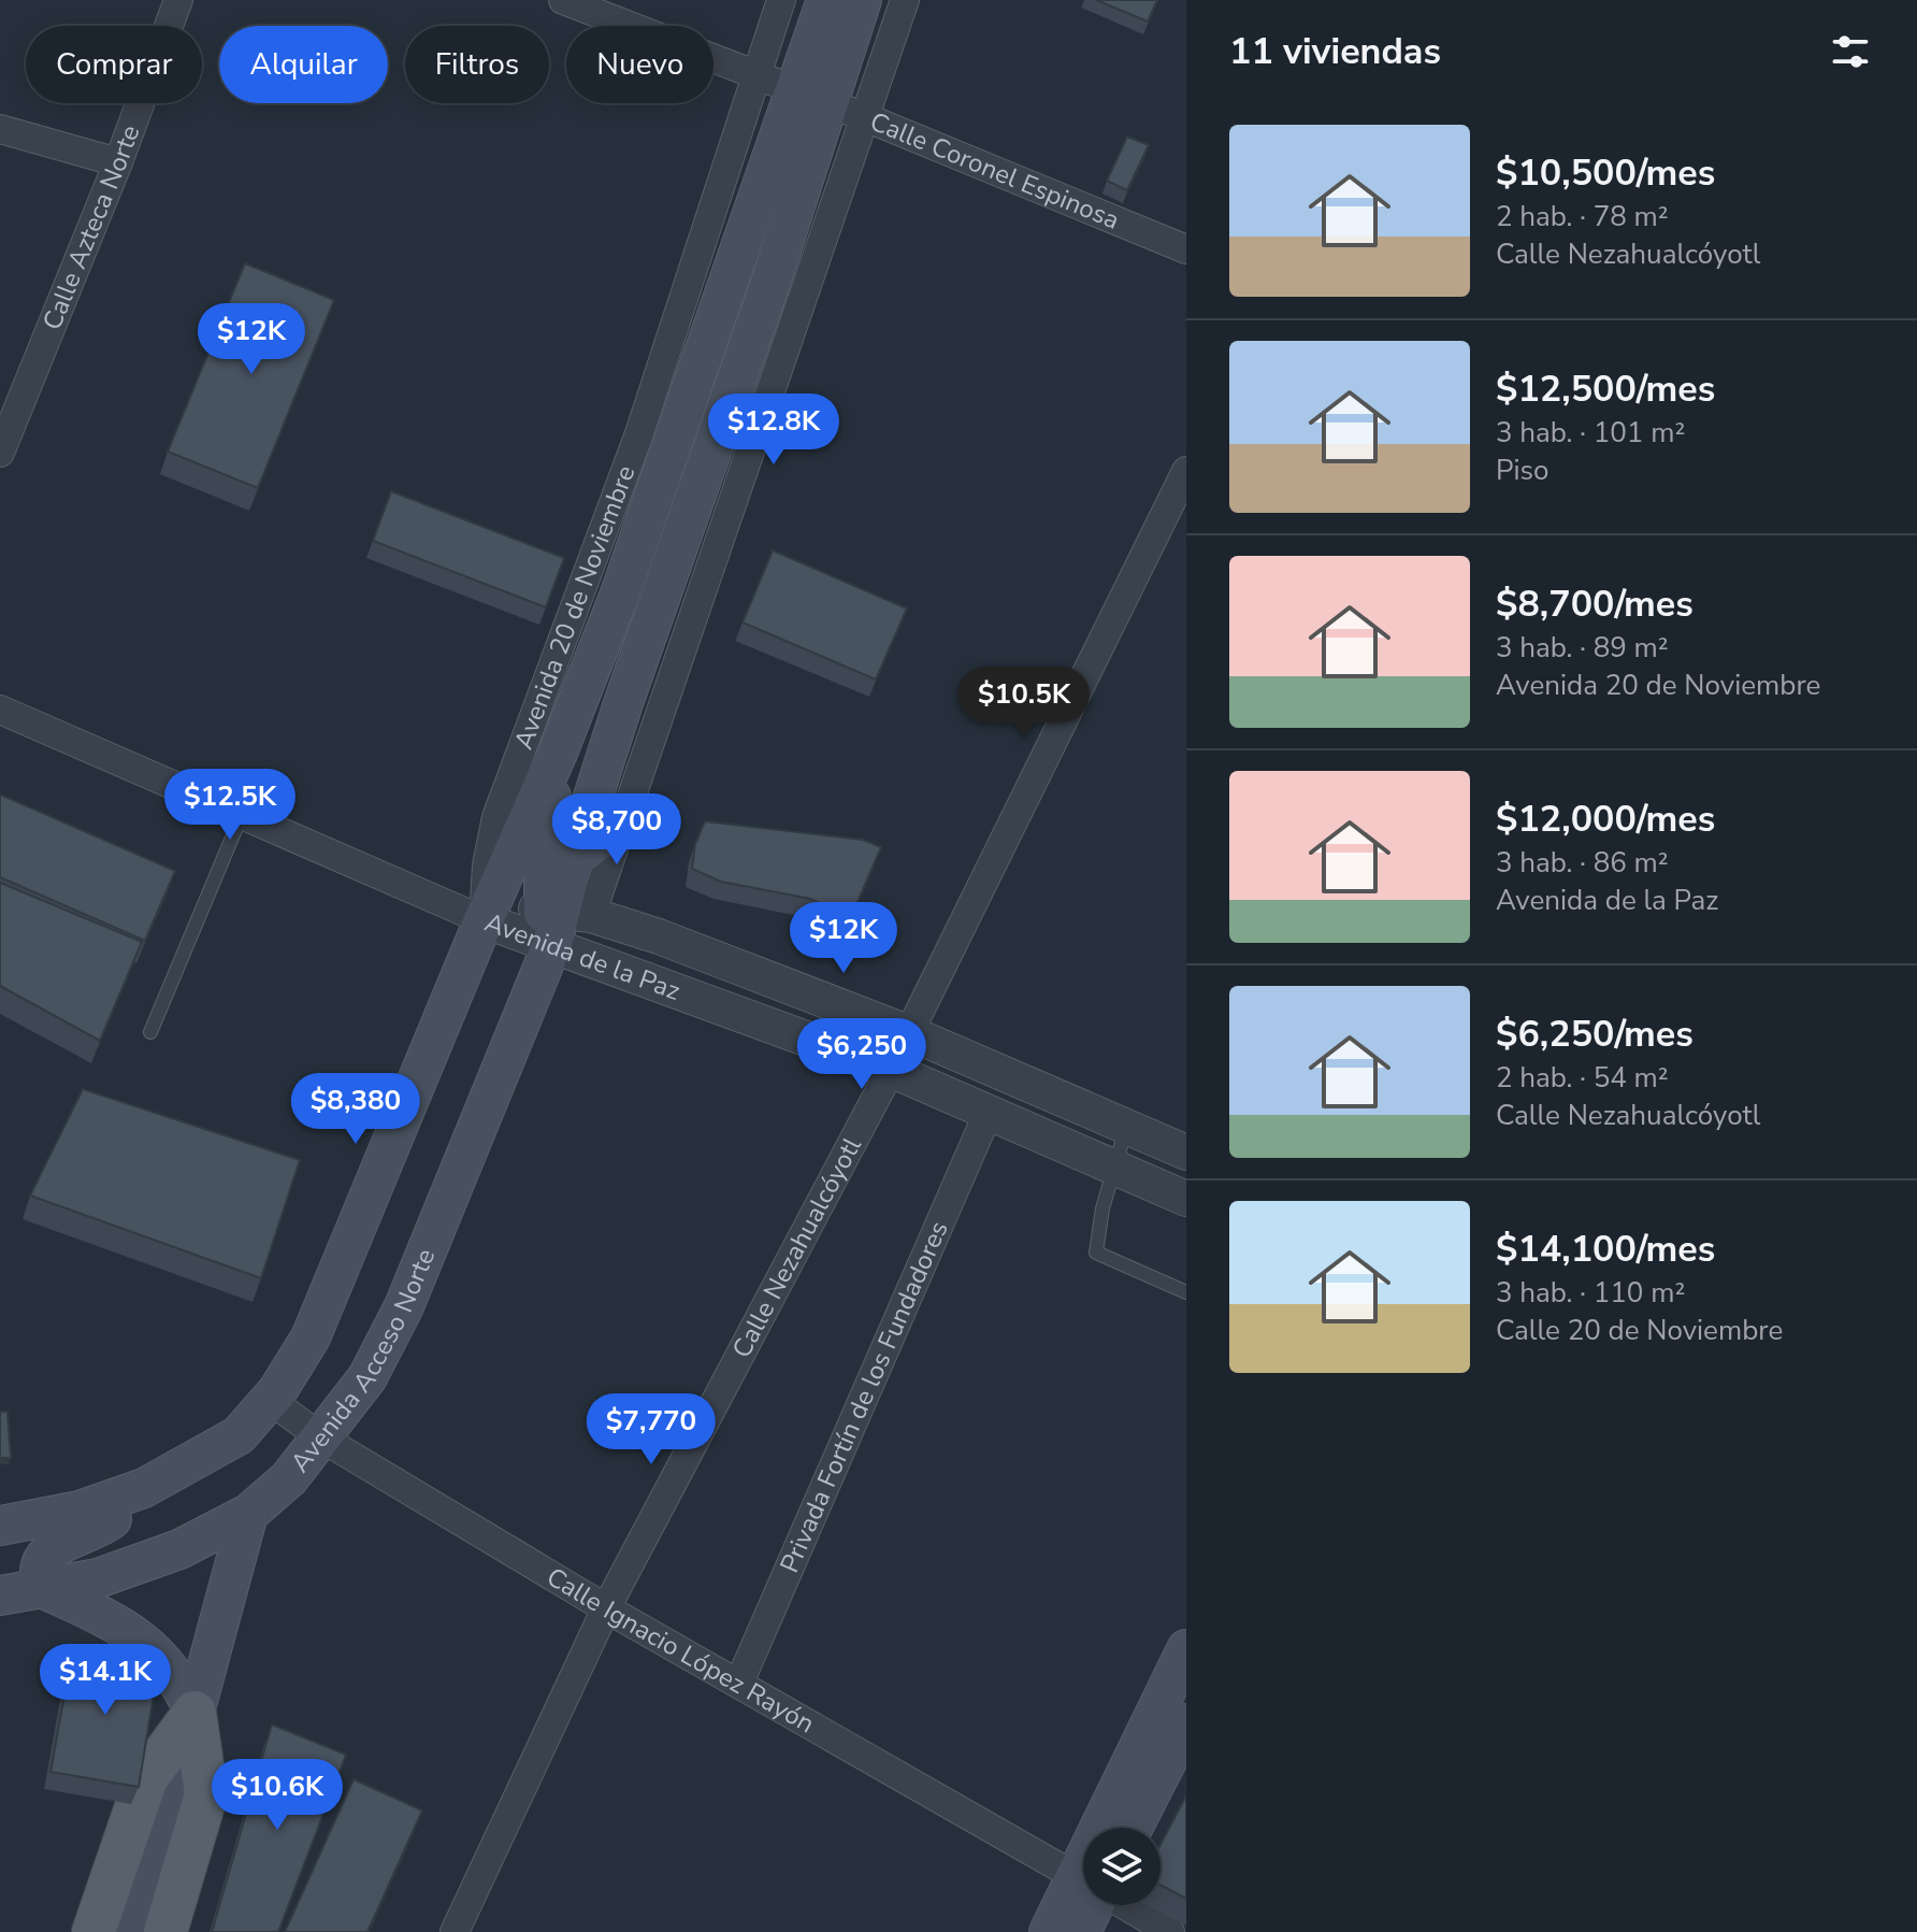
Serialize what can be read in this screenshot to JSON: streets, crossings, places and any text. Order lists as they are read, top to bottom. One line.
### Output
{"streets":{"main road":["Avenida 20 de Noviembre","Avenida Acceso Norte"],"street":["Calle Coronel Espinosa","Calle Azteca Norte","Avenida de la Paz","Calle Nezahualcóyotl","Privada Fortín de los Fundadores","Calle Ignacio López Rayón"]},"crossings":[["Calle Coronel Espinosa","Avenida 20 de Noviembre"],["Avenida 20 de Noviembre","Avenida de la Paz"],["Avenida 20 de Noviembre","Avenida Acceso Norte"],["Avenida de la Paz","Calle Nezahualcóyotl"],["Avenida de la Paz","Avenida Acceso Norte"],["Avenida de la Paz","Privada Fortín de los Fundadores"],["Calle Nezahualcóyotl","Calle Ignacio López Rayón"],["Avenida Acceso Norte","Calle Ignacio López Rayón"],["Privada Fortín de los Fundadores","Calle Ignacio López Rayón"]],"page":{"heading":"11 viviendas","chip":["Comprar","Alquilar","Filtros","Nuevo"],"list":[{"name":"$10,500/mes","note":"2 hab. · 78 m² · Calle Nezahualcóyotl"},{"name":"$12,500/mes","note":"3 hab. · 101 m² · Piso"},{"name":"$8,700/mes","note":"3 hab. · 89 m² · Avenida 20 de Noviembre"},{"name":"$12,000/mes","note":"3 hab. · 86 m² · Avenida de la Paz"},{"name":"$6,250/mes","note":"2 hab. · 54 m² · Calle Nezahualcóyotl"},{"name":"$14,100/mes","note":"3 hab. · 110 m² · Calle 20 de Noviembre"}],"price":["$12K","$12.8K","$10.5K","$12.5K","$8,700","$12K","$6,250","$8,380","$7,770","$14.1K","$10.6K"]}}
